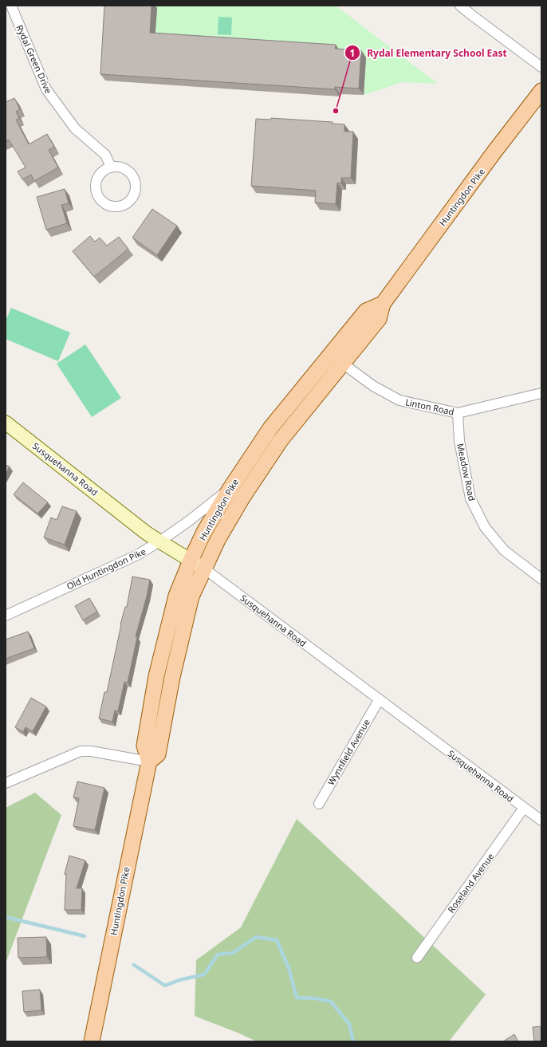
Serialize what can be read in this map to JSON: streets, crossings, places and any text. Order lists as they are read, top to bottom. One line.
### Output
{"streets":{"main road":["Huntingdon Pike","Susquehanna Road"],"street":["Rydal Green Drive","Linton Road","Meadow Road","Old Huntingdon Pike","Wynnfield Avenue","Roseland Avenue"]},"crossings":[["Huntingdon Pike","Linton Road"],["Huntingdon Pike","Susquehanna Road"],["Huntingdon Pike","Old Huntingdon Pike"],["Linton Road","Meadow Road"],["Susquehanna Road","Old Huntingdon Pike"],["Susquehanna Road","Wynnfield Avenue"],["Susquehanna Road","Roseland Avenue"]],"places":["Rydal Elementary School East"]}
